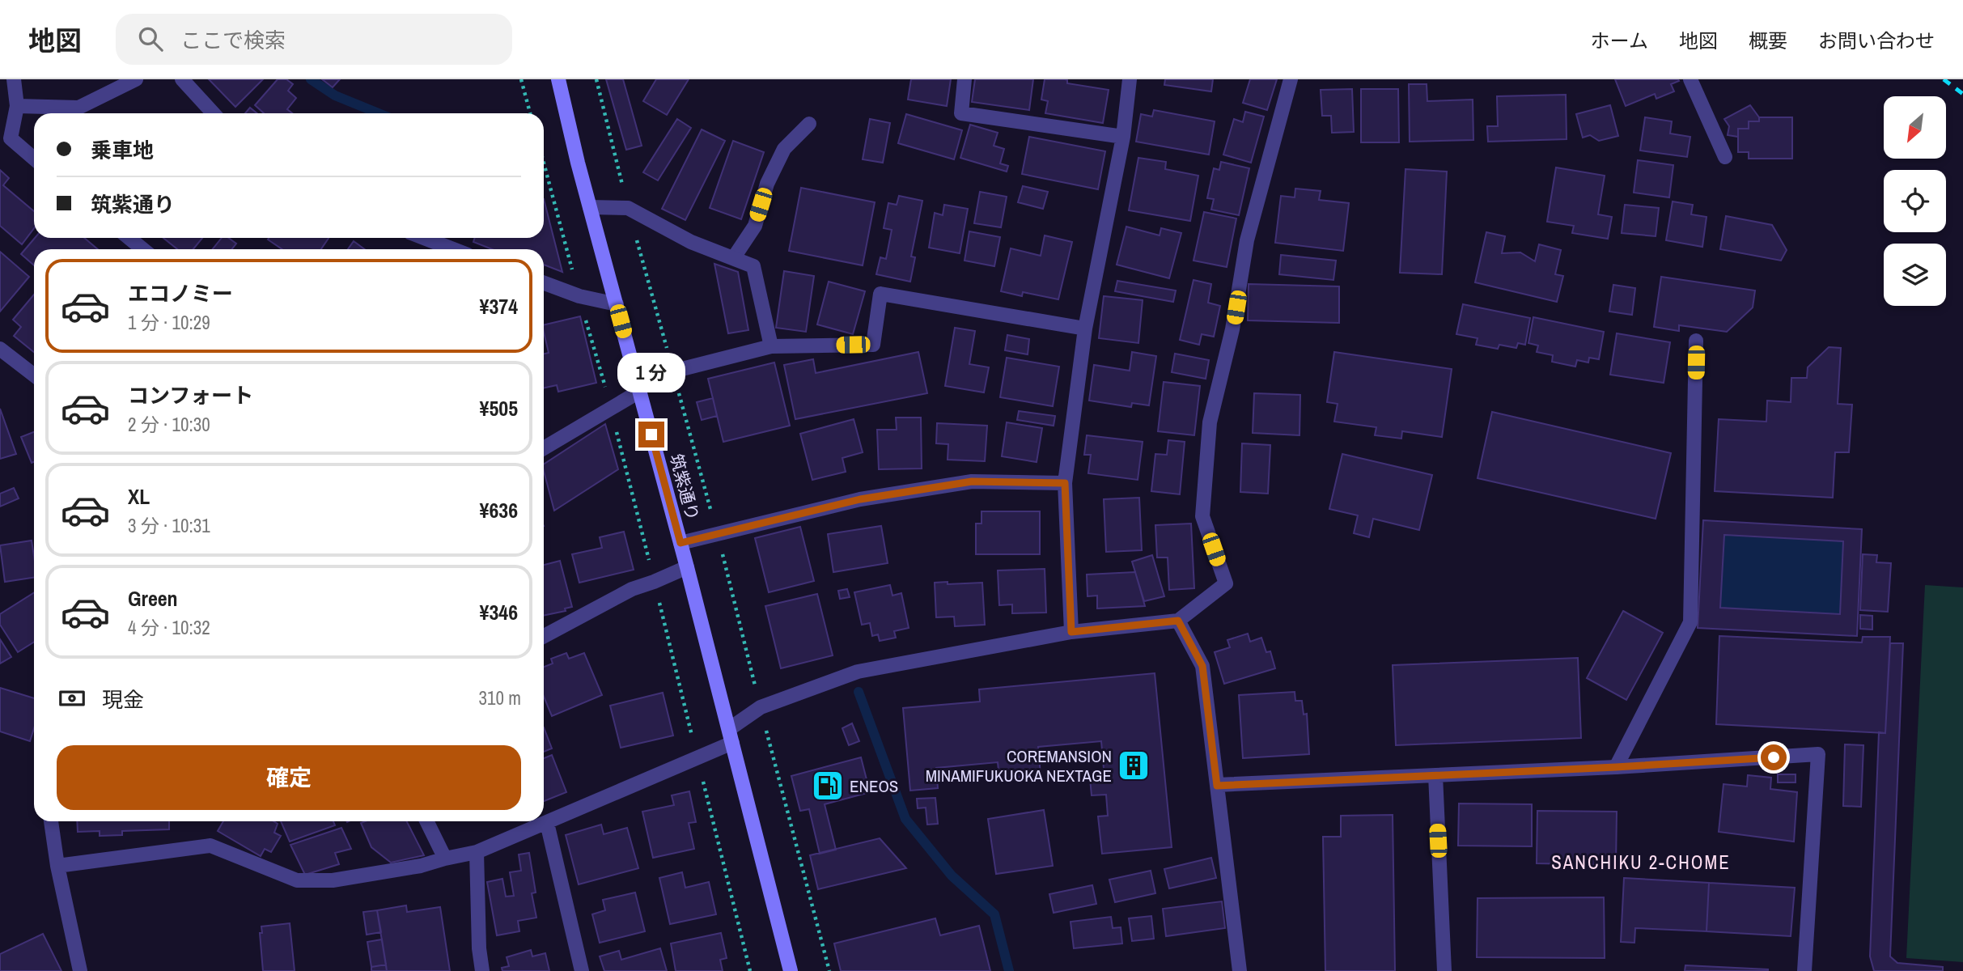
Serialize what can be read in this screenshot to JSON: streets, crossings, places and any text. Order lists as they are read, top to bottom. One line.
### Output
{"streets":{"street":["筑紫通り"]},"districts":["SANCHIKU 2-CHOME"],"places":{"building":["COREMANSION MINAMIFUKUOKA NEXTAGE"],"fuel station":["ENEOS"]},"north":"bottom left","page":{"header":"地図","search":"ここで検索","nav":["ホーム","地図","概要","お問い合わせ"],"banner":["乗車地","筑紫通り"],"list":[{"name":"エコノミー","note":"1 分 · 10:29","value":"¥374"},{"name":"コンフォート","note":"2 分 · 10:30","value":"¥505"},{"name":"XL","note":"3 分 · 10:31","value":"¥636"},{"name":"Green","note":"4 分 · 10:32","value":"¥346"}],"bubble":"1 分","pay":["現金","310 m"],"buttons":"確定"}}
